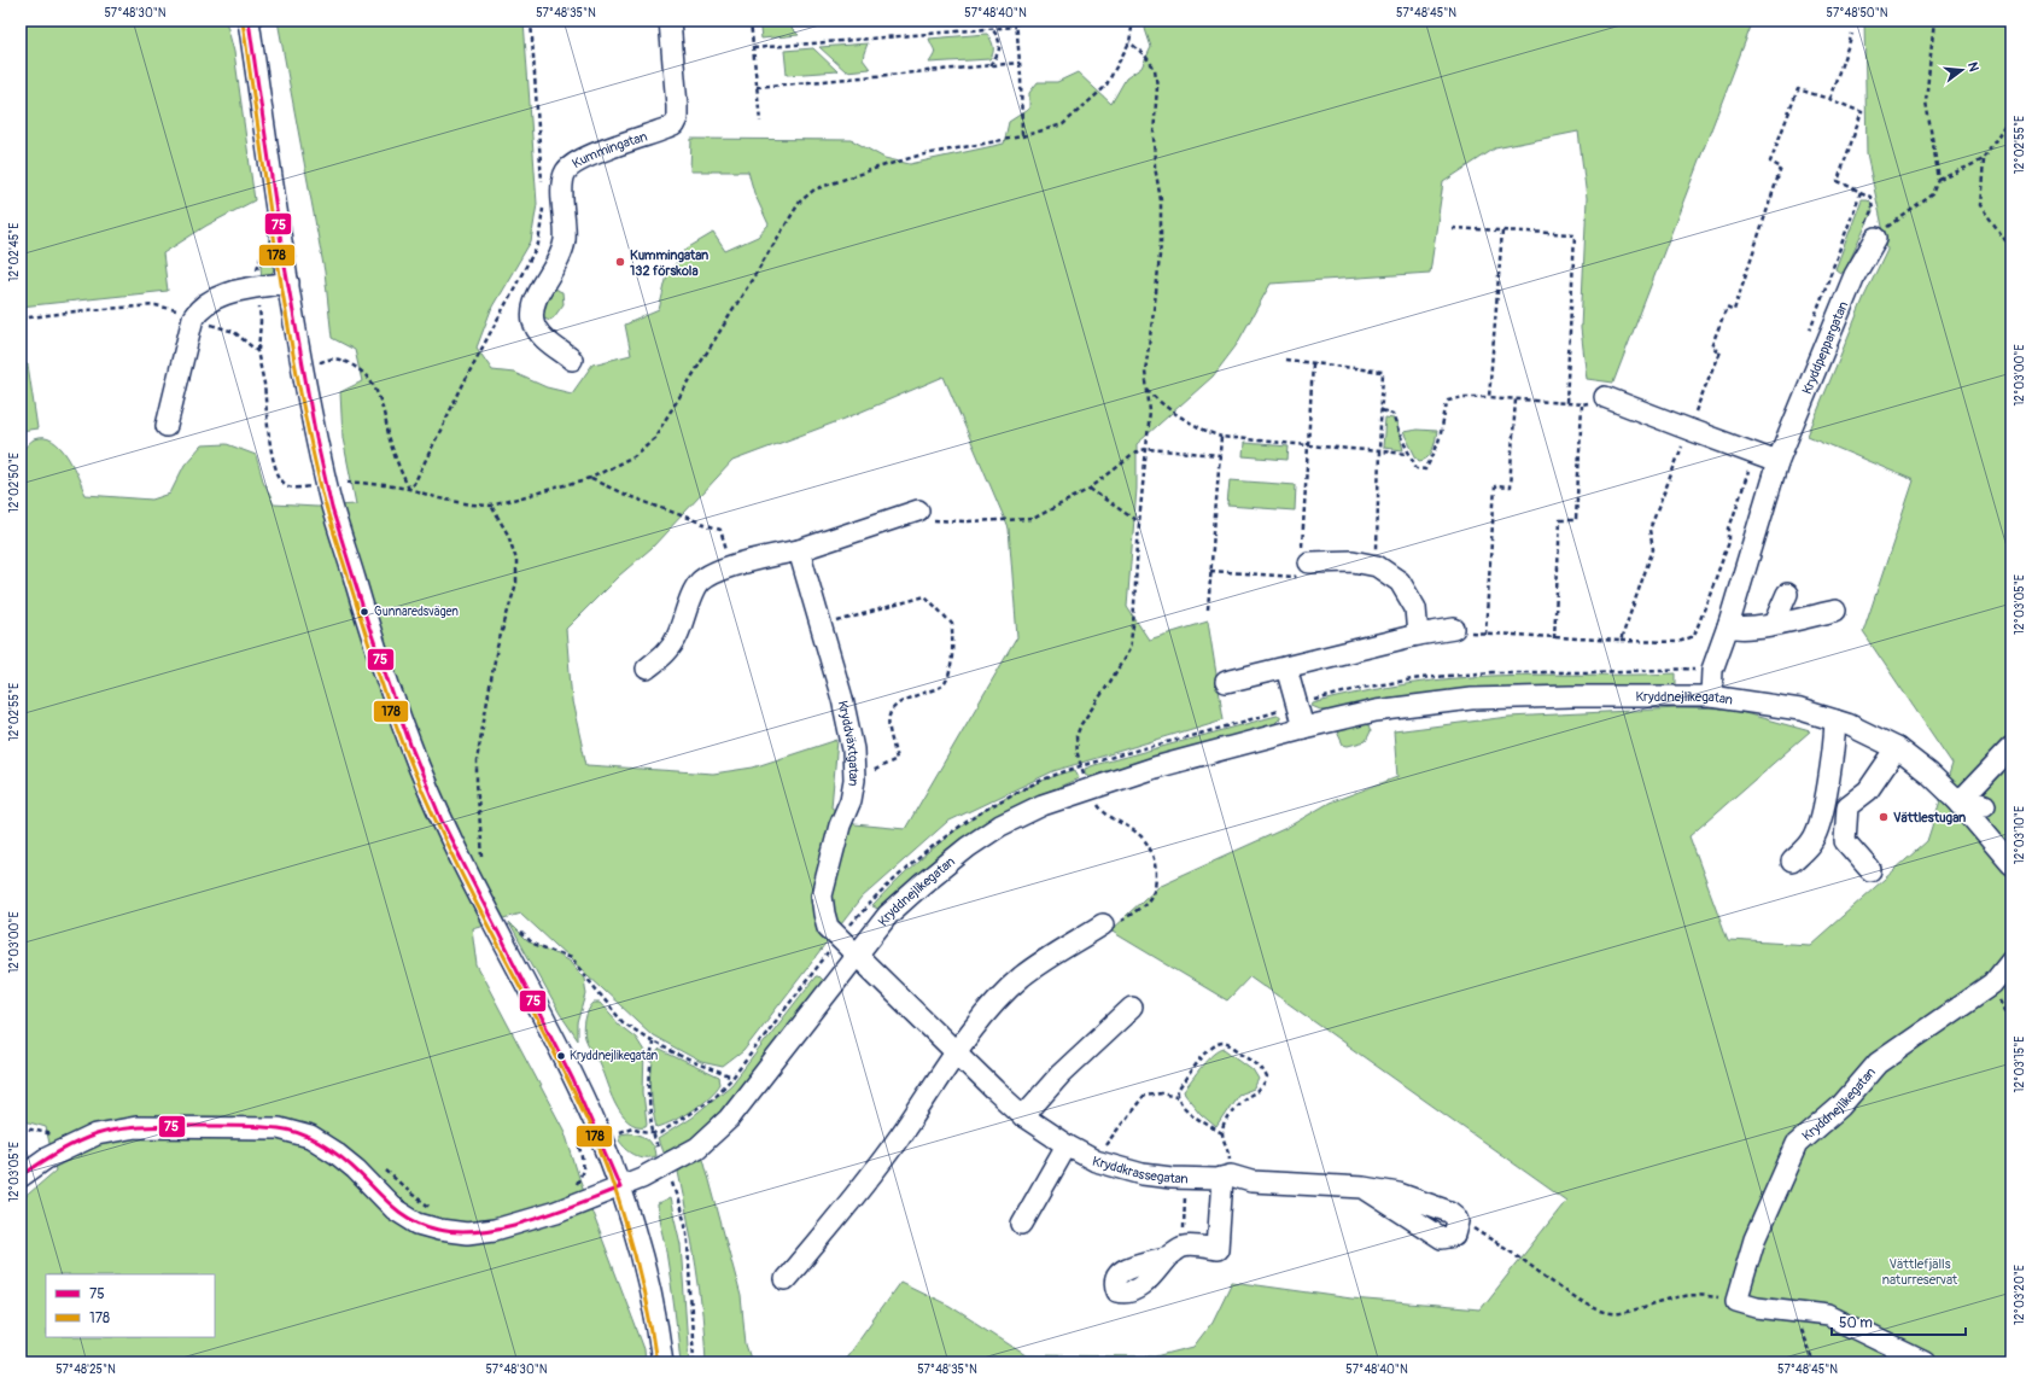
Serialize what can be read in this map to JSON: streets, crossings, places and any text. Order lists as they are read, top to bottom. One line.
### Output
{"streets":{"street":["Kummingatan","Kryddpeppargatan","Kryddnejlikegatan","Kryddväxtgatan","Kryddkrassegatan"]},"crossings":[["Kryddpeppargatan","Kryddnejlikegatan"],["Kryddnejlikegatan","Kryddväxtgatan"],["Kryddnejlikegatan","Kryddkrassegatan"],["Kryddväxtgatan","Kryddkrassegatan"]],"parks":["Vättlefjälls naturreservat"],"places":["Kummingatan 132 förskola","Gunnaredsvägen","Vättlestugan","Kryddnejlikegatan"],"lines":["transit line 75","transit line 178"],"legend":["75","178"],"scale_bar":"50 m","north":"right","coordinates":["57°48'30\"N","57°48'35\"N","57°48'40\"N","57°48'45\"N","57°48'50\"N","12°02'55\"E","12°02'45\"E","12°03'00\"E","12°02'50\"E","12°03'05\"E","12°03'10\"E","12°03'15\"E","12°03'20\"E","57°48'25\"N"]}
